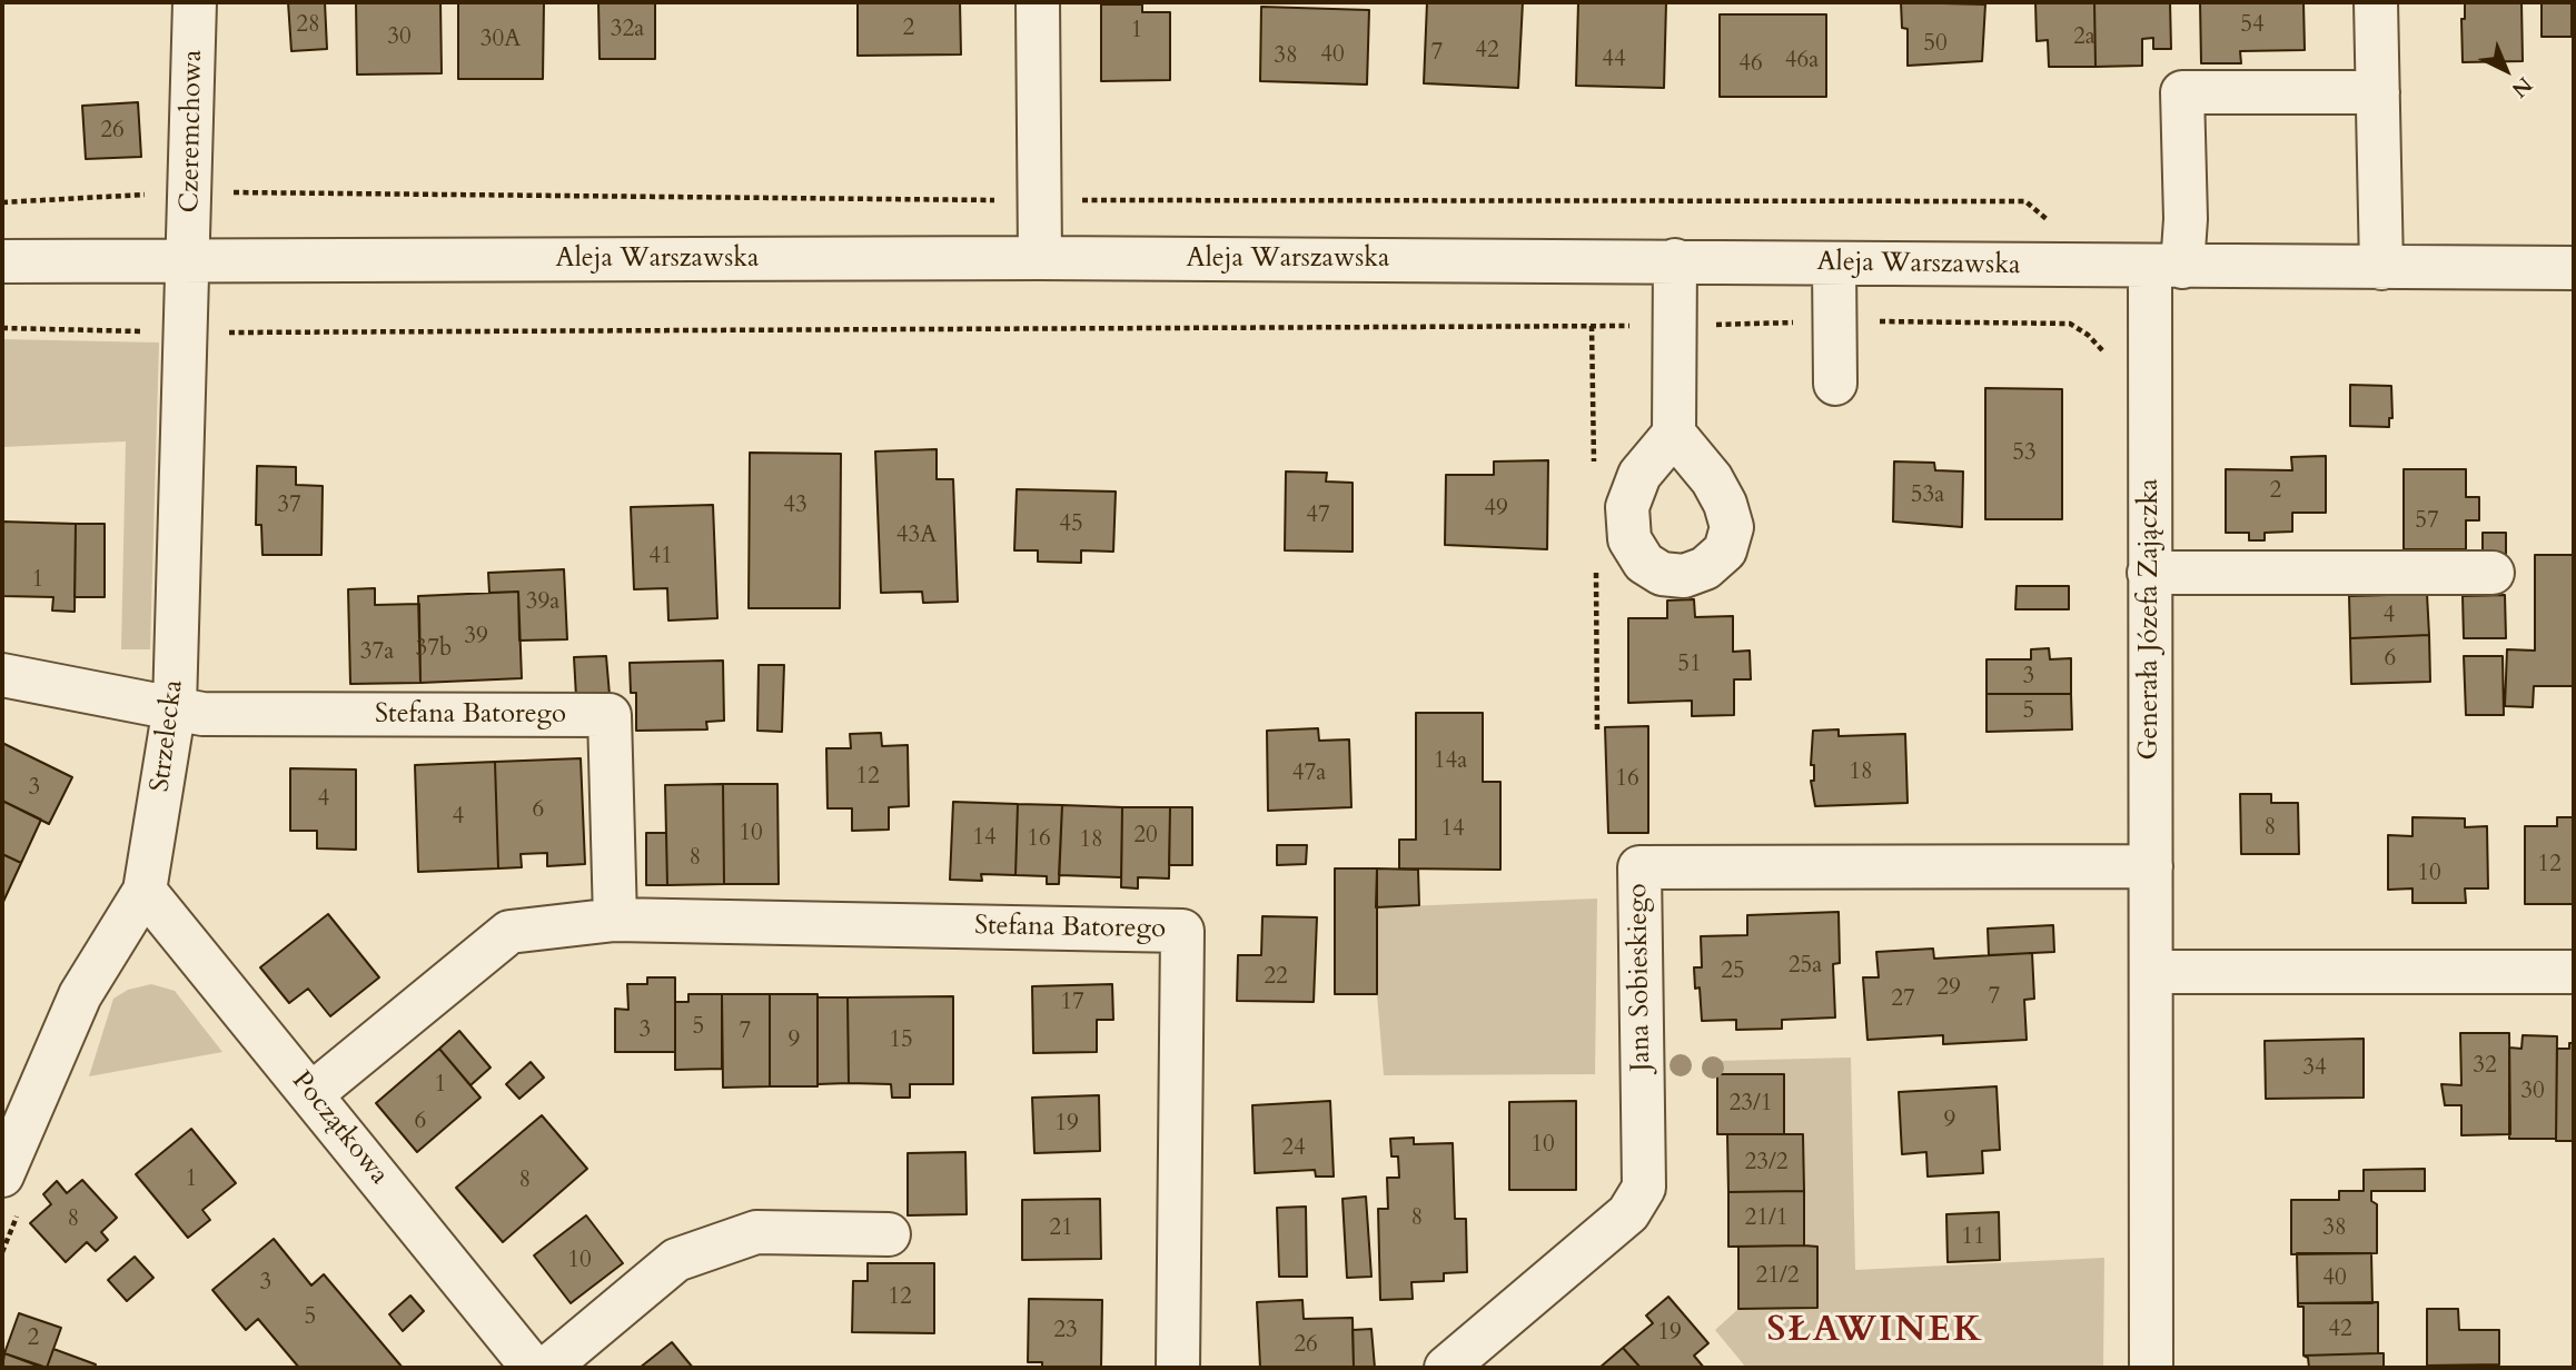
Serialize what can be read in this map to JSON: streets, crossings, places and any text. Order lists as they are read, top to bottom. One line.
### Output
{"streets":{"street":["Czeremchowa","Aleja Warszawska","Generała Józefa Zajączka","Stefana Batorego","Strzelecka","Jana Sobieskiego","Początkowa"]},"crossings":[["Czeremchowa","Aleja Warszawska"],["Czeremchowa","Strzelecka"],["Aleja Warszawska","Generała Józefa Zajączka"],["Aleja Warszawska","Strzelecka"],["Generała Józefa Zajączka","Jana Sobieskiego"],["Stefana Batorego","Strzelecka"],["Stefana Batorego","Początkowa"],["Strzelecka","Początkowa"]],"districts":["SŁAWINEK"],"house_numbers":["28","54","2","32a","1","30","2a","30A","50","42","7","40","38","44","46a","46","26","53","2","53a","37","43","49","47","57","45","43A","41","1","39a","4","39","37b","37a","6","51","3","5","14a","18","47a","12","16","3","4","6","4","8","14","10","20","14","16","18","8","12","10","25a","25","22","29","7","27","17","5","3","7","9","15","32","34","1","30","23/1","9","6","19","10","24","23/2","1","8","8","21/1","8","21","38","11","10","21/2","40","3","12","5","42","23","19","2","26"],"north":"bottom right"}
